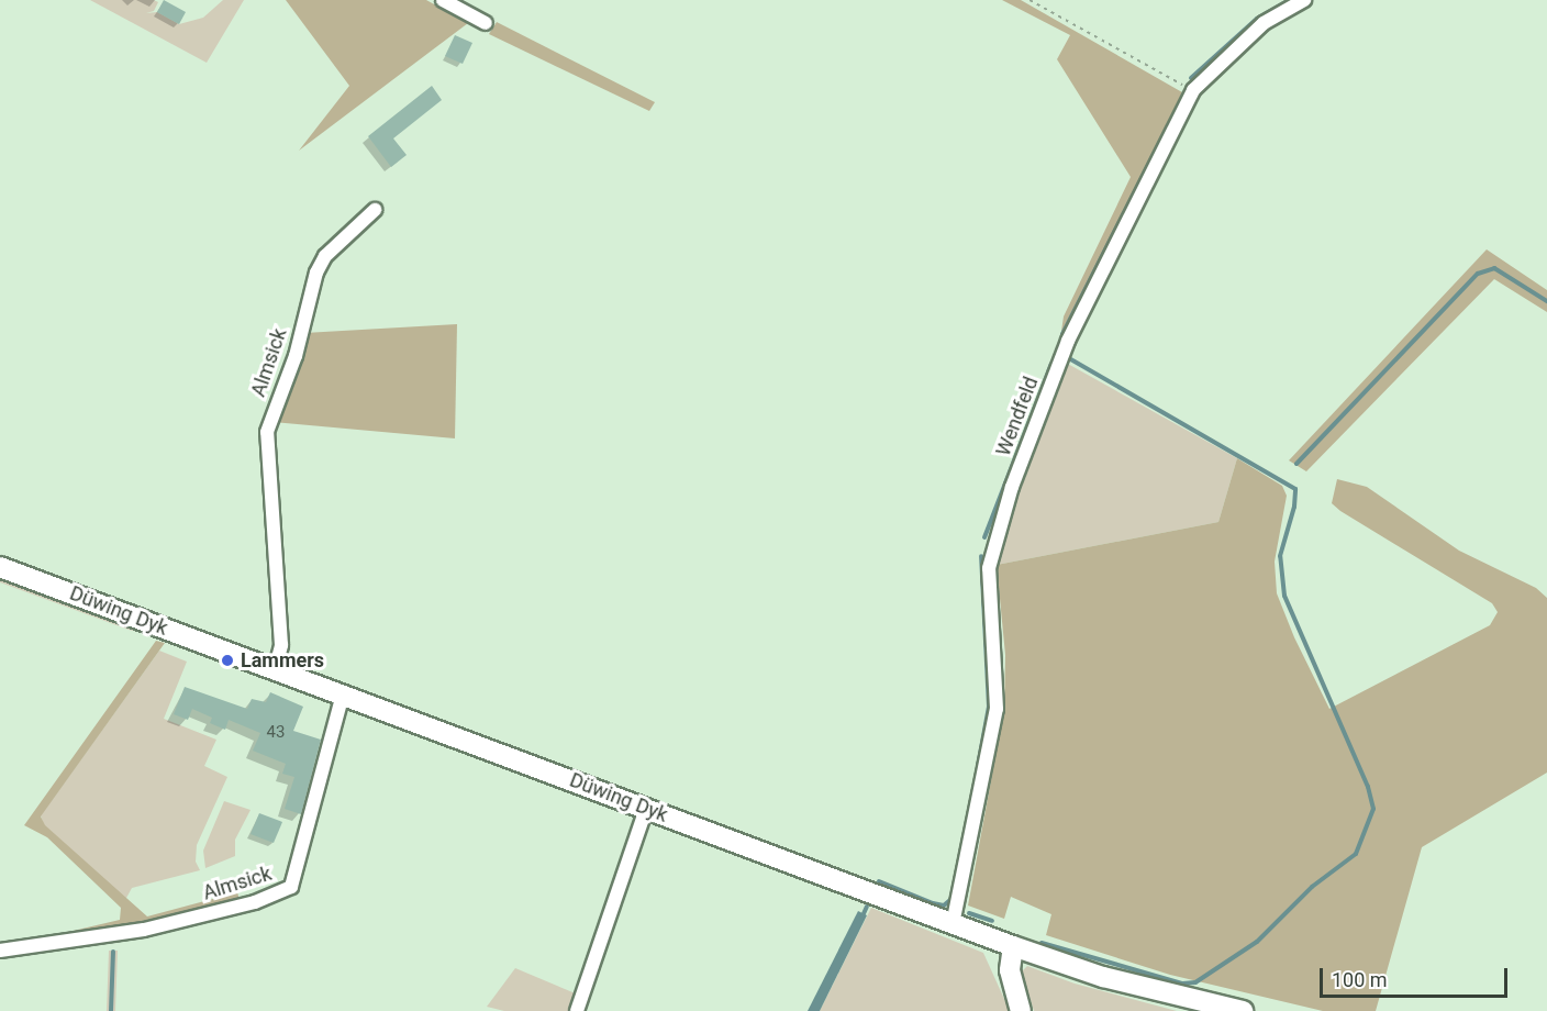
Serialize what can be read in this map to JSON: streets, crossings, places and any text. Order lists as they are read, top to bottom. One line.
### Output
{"streets":{"street":["Almsick","Wendfeld","Düwing Dyk"]},"crossings":[["Almsick","Düwing Dyk"],["Wendfeld","Düwing Dyk"]],"places":["Lammers"],"house_numbers":["43"],"scale_bar":"100 m"}
